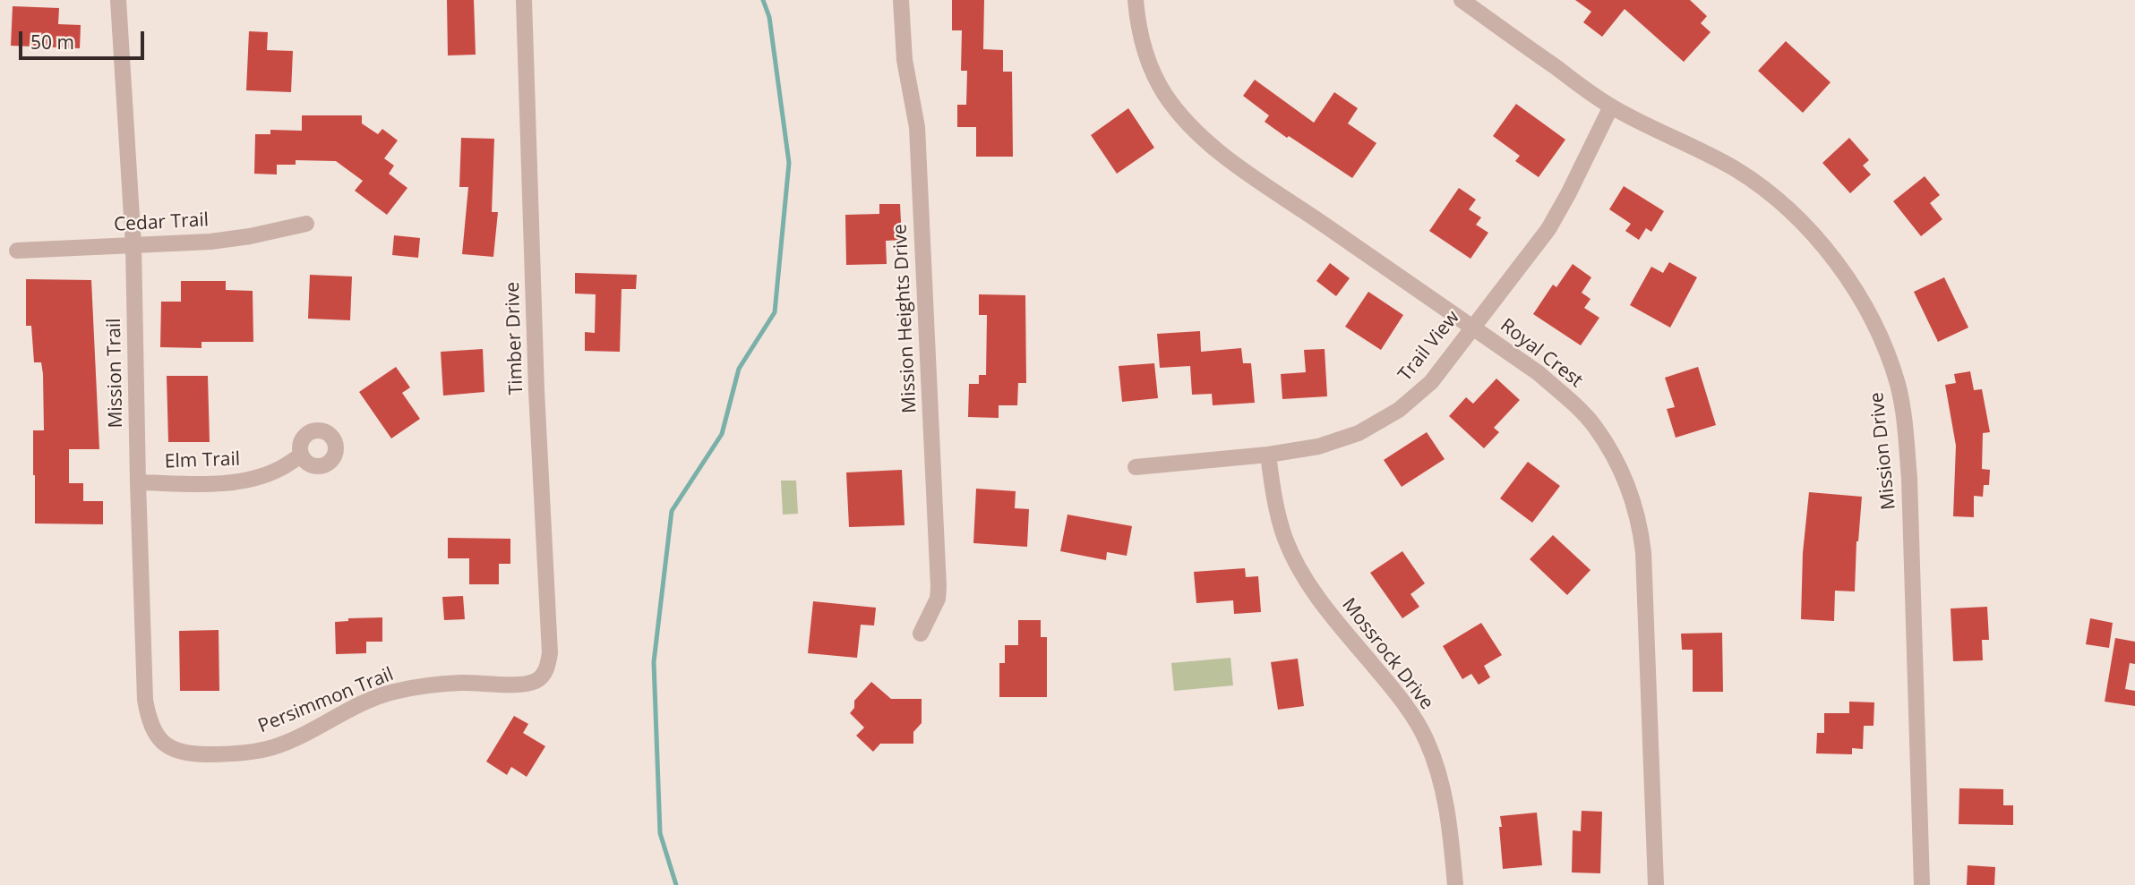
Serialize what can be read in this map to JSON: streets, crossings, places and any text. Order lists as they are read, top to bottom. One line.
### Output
{"streets":{"street":["Cedar Trail","Mission Heights Drive","Timber Drive","Trail View","Royal Crest","Mission Trail","Mission Drive","Elm Trail","Mossrock Drive","Persimmon Trail"]},"crossings":[["Cedar Trail","Mission Trail"],["Timber Drive","Persimmon Trail"],["Trail View","Royal Crest"],["Trail View","Mission Drive"],["Trail View","Mossrock Drive"],["Mission Trail","Elm Trail"],["Mission Trail","Persimmon Trail"]],"scale_bar":"50 m"}
